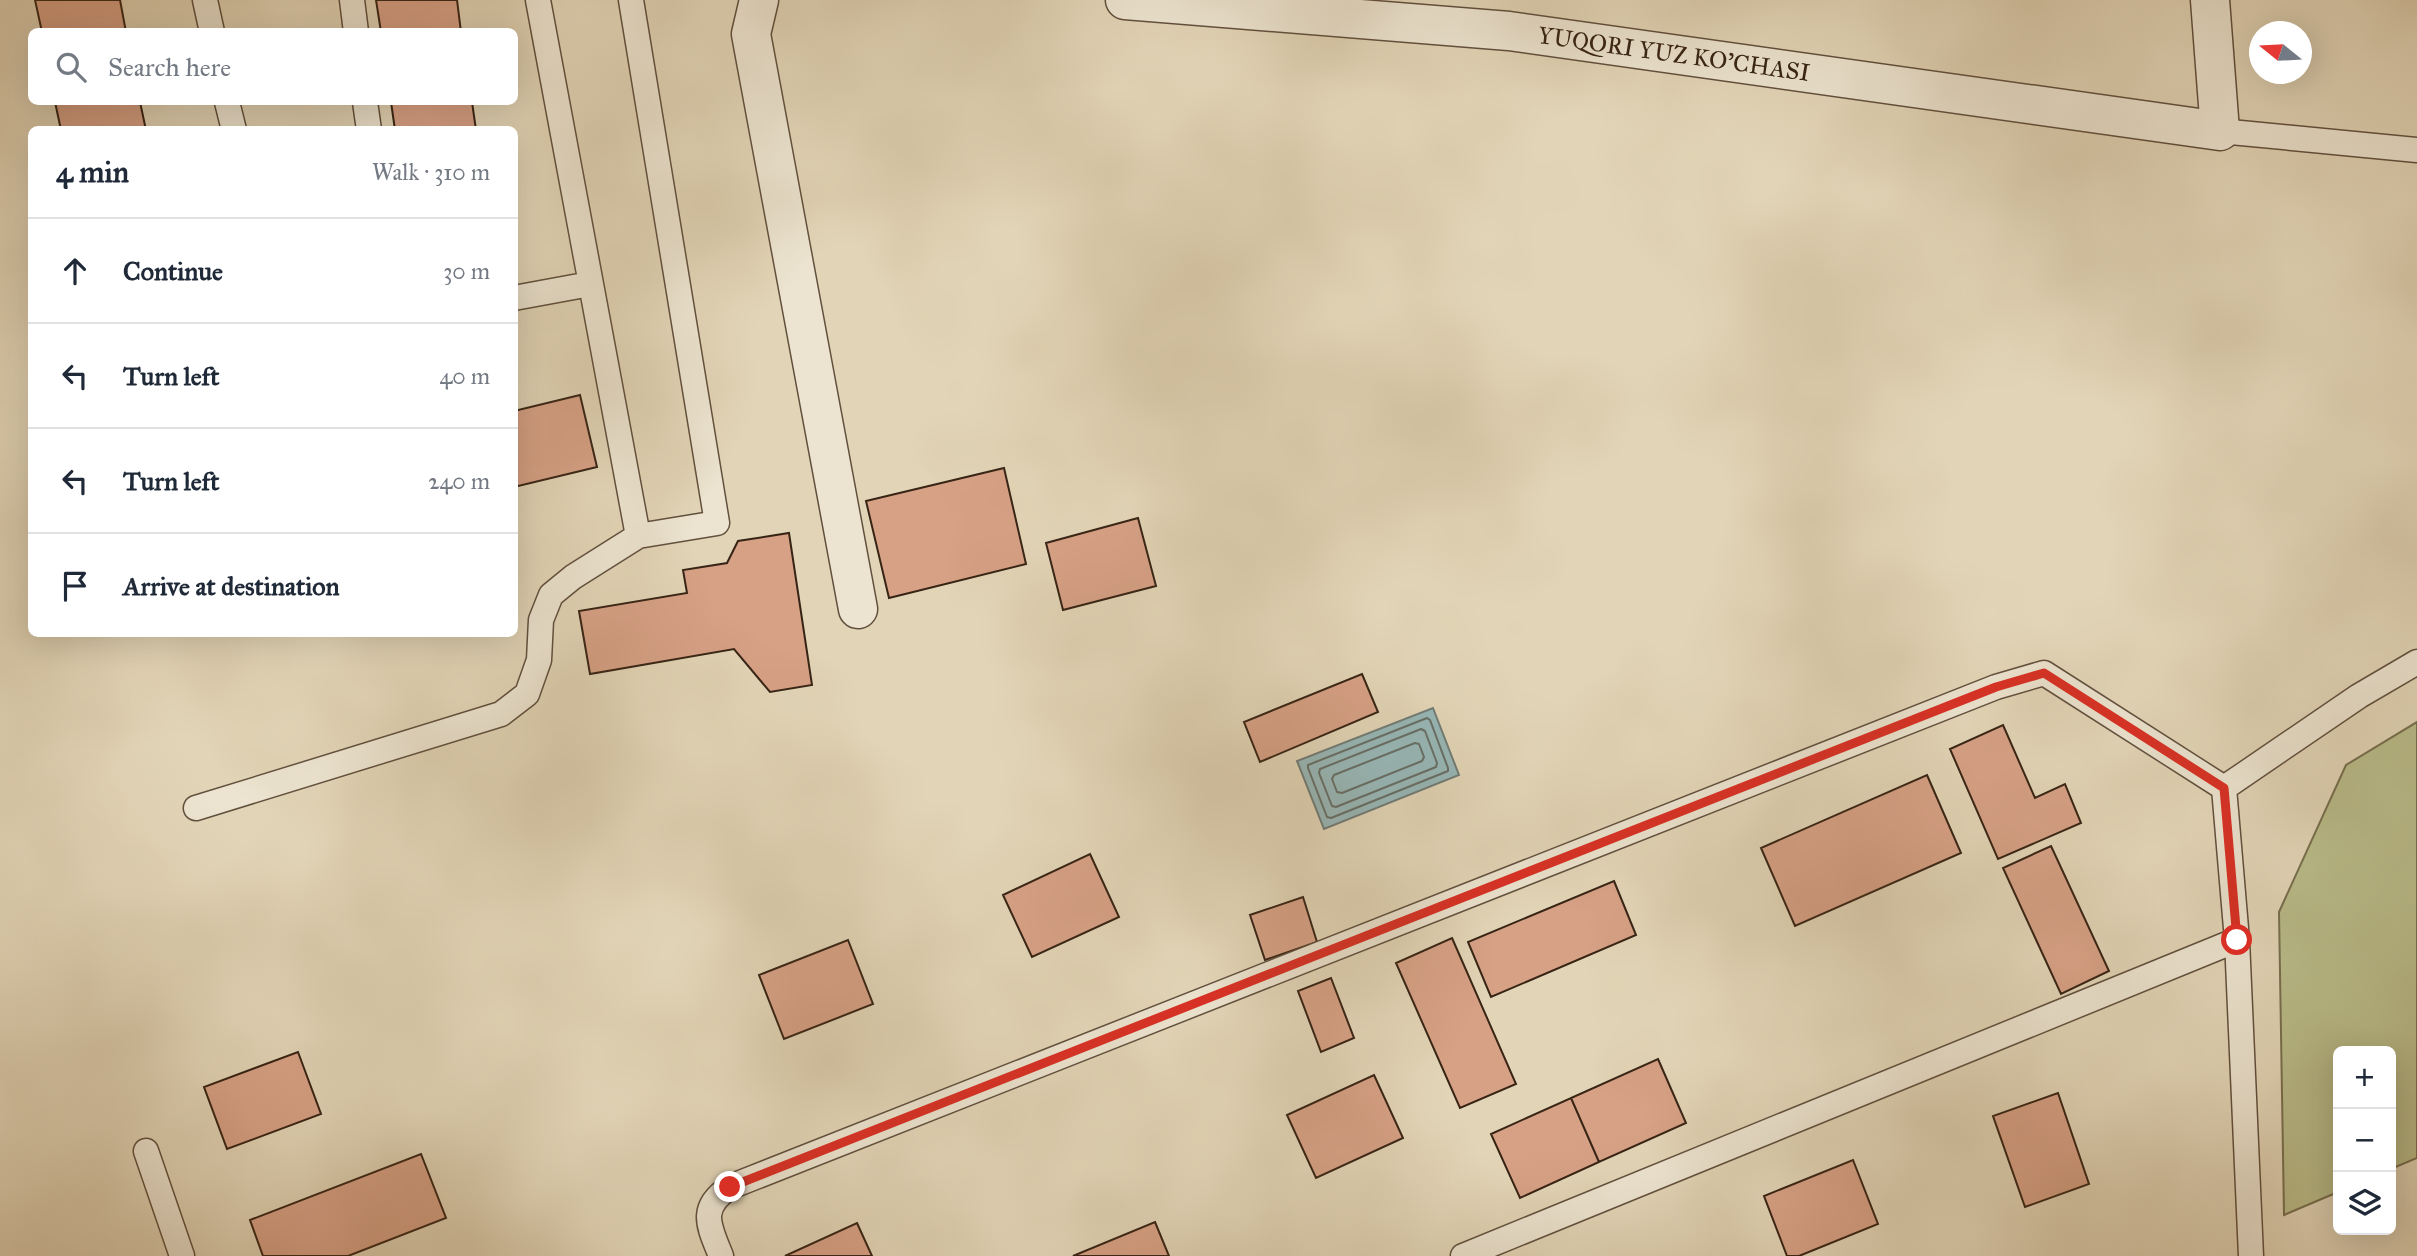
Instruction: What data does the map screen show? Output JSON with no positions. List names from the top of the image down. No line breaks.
{"streets":{"street":["YUQORI YUZ KO'CHASI"]},"north":"left","page":{"search":"Search here","heading":["4 min","Walk · 310 m"],"list":[["Continue","30 m"],["Turn left","40 m"],["Turn left","240 m"],"Arrive at destination"],"map_buttons":["+","−"]}}
